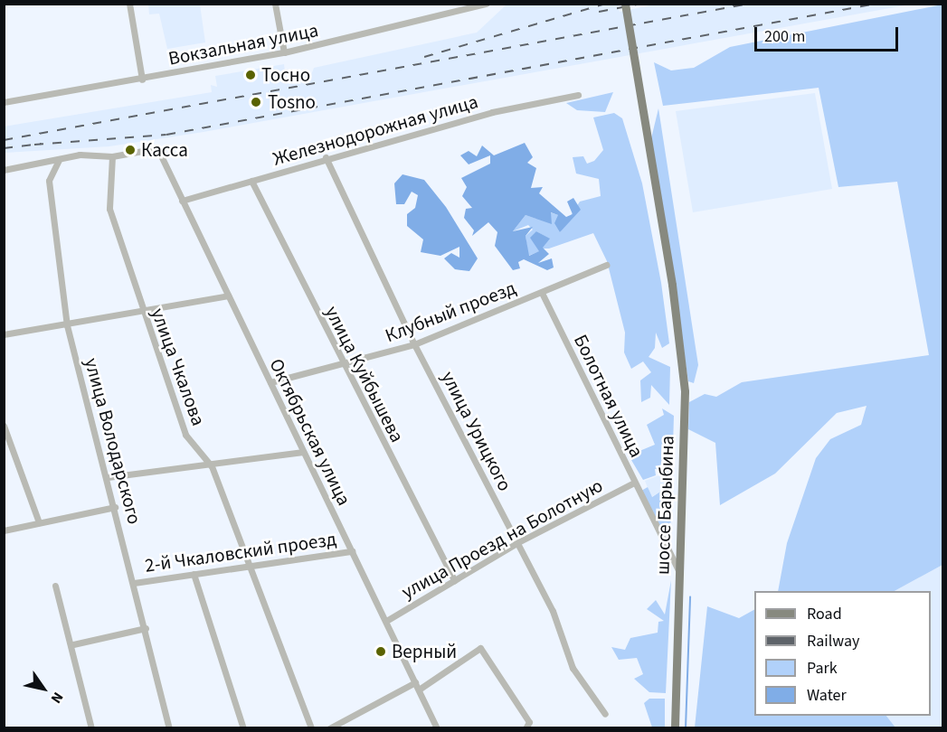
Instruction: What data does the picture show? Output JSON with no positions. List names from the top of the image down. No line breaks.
{"streets":{"main road":["шоссе Барыбина"],"street":["Вокзальная улица","Железнодорожная улица","Клубный проезд","улица Чкалова","улица Куйбышева","Болотная улица","улица Урицкого","Октябрьская улица","улица Володарского","улица Проезд на Болотную","2-й Чкаловский проезд"]},"crossings":[["Железнодорожная улица","улица Куйбышева"],["Железнодорожная улица","улица Урицкого"],["Железнодорожная улица","Октябрьская улица"],["Клубный проезд","улица Куйбышева"],["Клубный проезд","Болотная улица"],["Клубный проезд","улица Урицкого"],["Клубный проезд","Октябрьская улица"],["улица Чкалова","Октябрьская улица"],["улица Чкалова","2-й Чкаловский проезд"],["улица Куйбышева","улица Проезд на Болотную"],["Болотная улица","шоссе Барыбина"],["Болотная улица","улица Проезд на Болотную"],["улица Урицкого","улица Проезд на Болотную"],["Октябрьская улица","улица Проезд на Болотную"],["Октябрьская улица","2-й Чкаловский проезд"],["улица Володарского","2-й Чкаловский проезд"]],"places":["Тосно","Tosno","Касса","Верный"],"legend":["Road","Railway","Park","Water"],"scale_bar":"200 m","north":"bottom right"}
